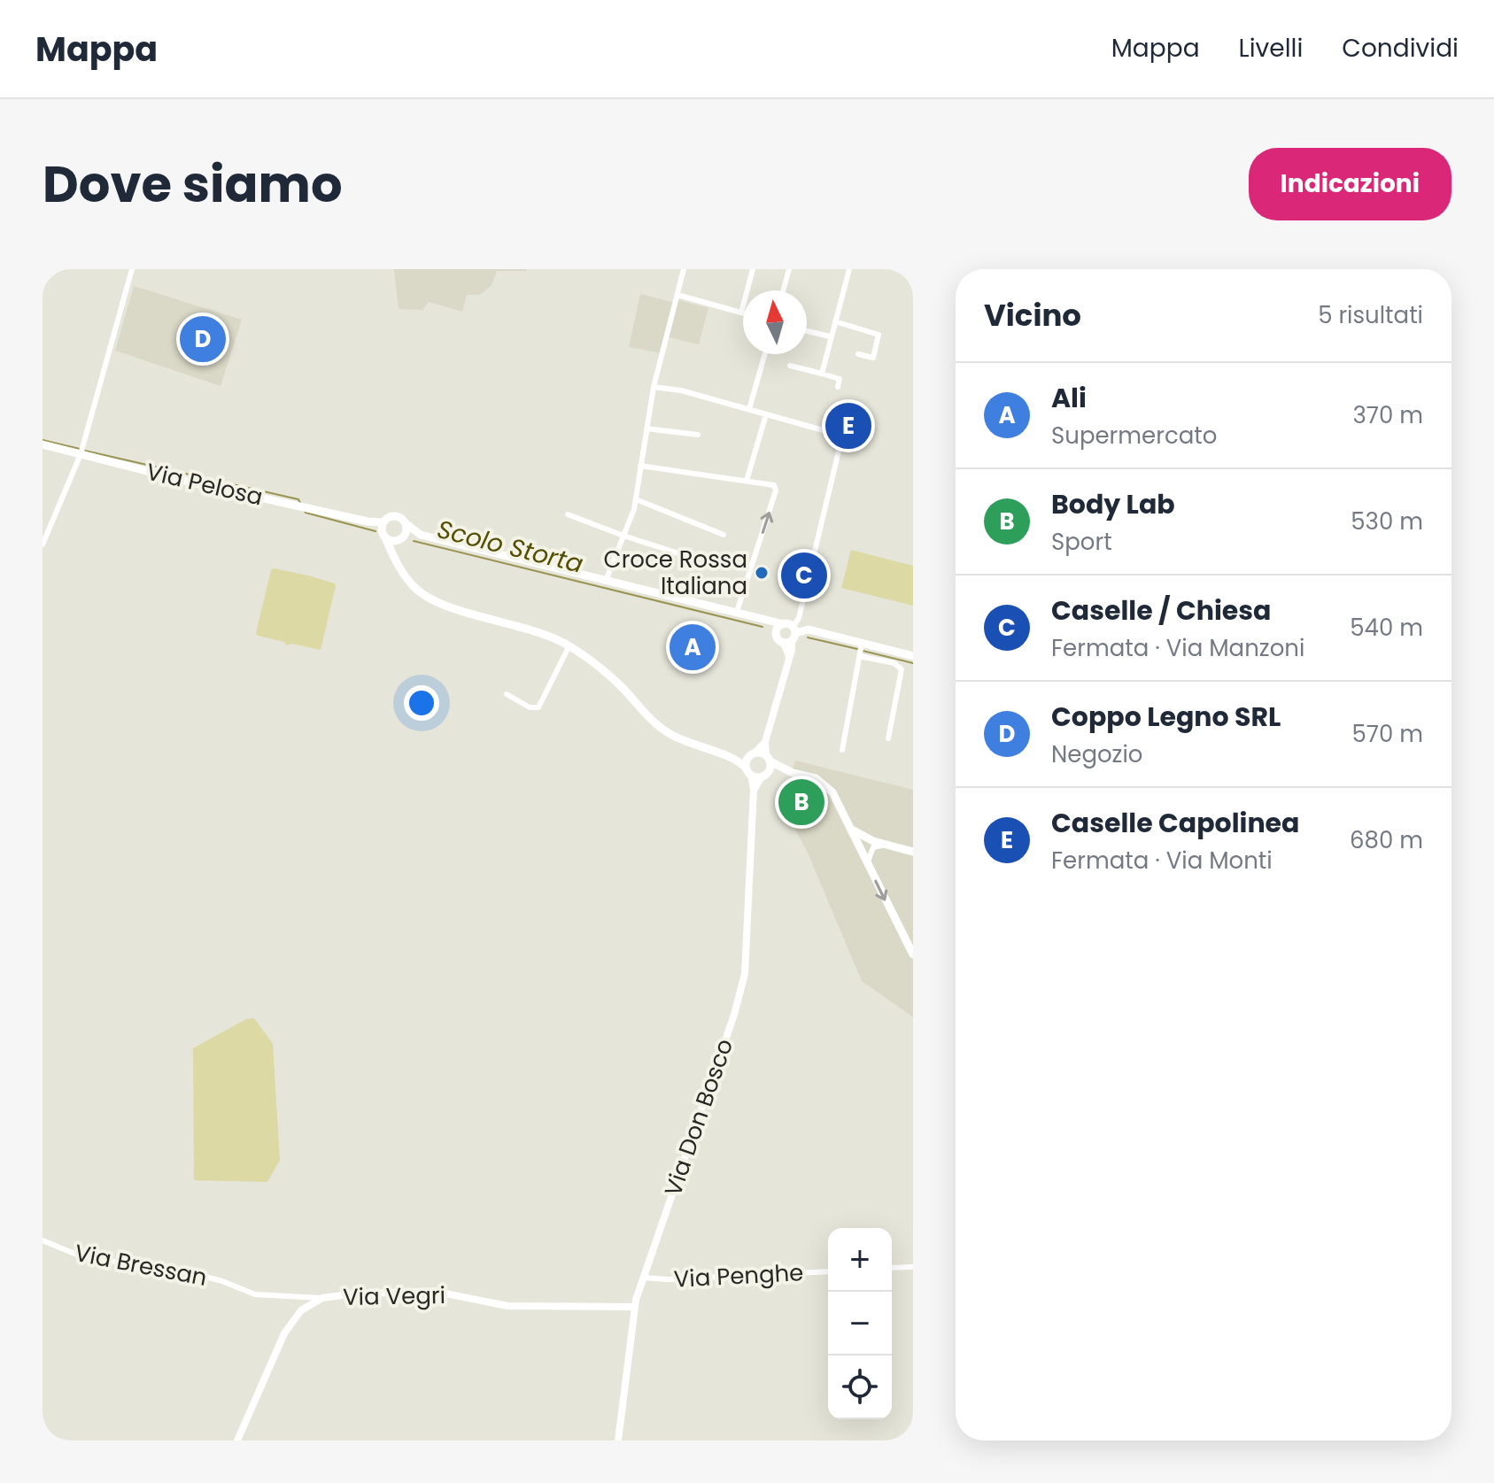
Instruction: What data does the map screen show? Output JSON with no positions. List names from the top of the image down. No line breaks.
{"streets":{"main road":["Via Pelosa","Via Don Bosco"],"street":["Via Bressan","Via Penghe","Via Vegri"]},"crossings":[["Via Pelosa","Via Don Bosco"],["Via Don Bosco","Via Penghe"],["Via Don Bosco","Via Vegri"],["Via Bressan","Via Vegri"]],"water":["Scolo Storta"],"places":["Croce Rossa Italiana"],"north":"top","page":{"header":"Mappa","nav":["Mappa","Livelli","Condividi"],"title":"Dove siamo","buttons":"Indicazioni","heading":["Vicino","5 risultati"],"pins":["D","E","C","A","B"],"list":[{"mark":"A","name":"Ali","note":"Supermercato","value":"370 m"},{"mark":"B","name":"Body Lab","note":"Sport","value":"530 m"},{"mark":"C","name":"Caselle / Chiesa","note":"Fermata · Via Manzoni","value":"540 m"},{"mark":"D","name":"Coppo Legno SRL","note":"Negozio","value":"570 m"},{"mark":"E","name":"Caselle Capolinea","note":"Fermata · Via Monti","value":"680 m"}],"map_buttons":["+","−"]}}
